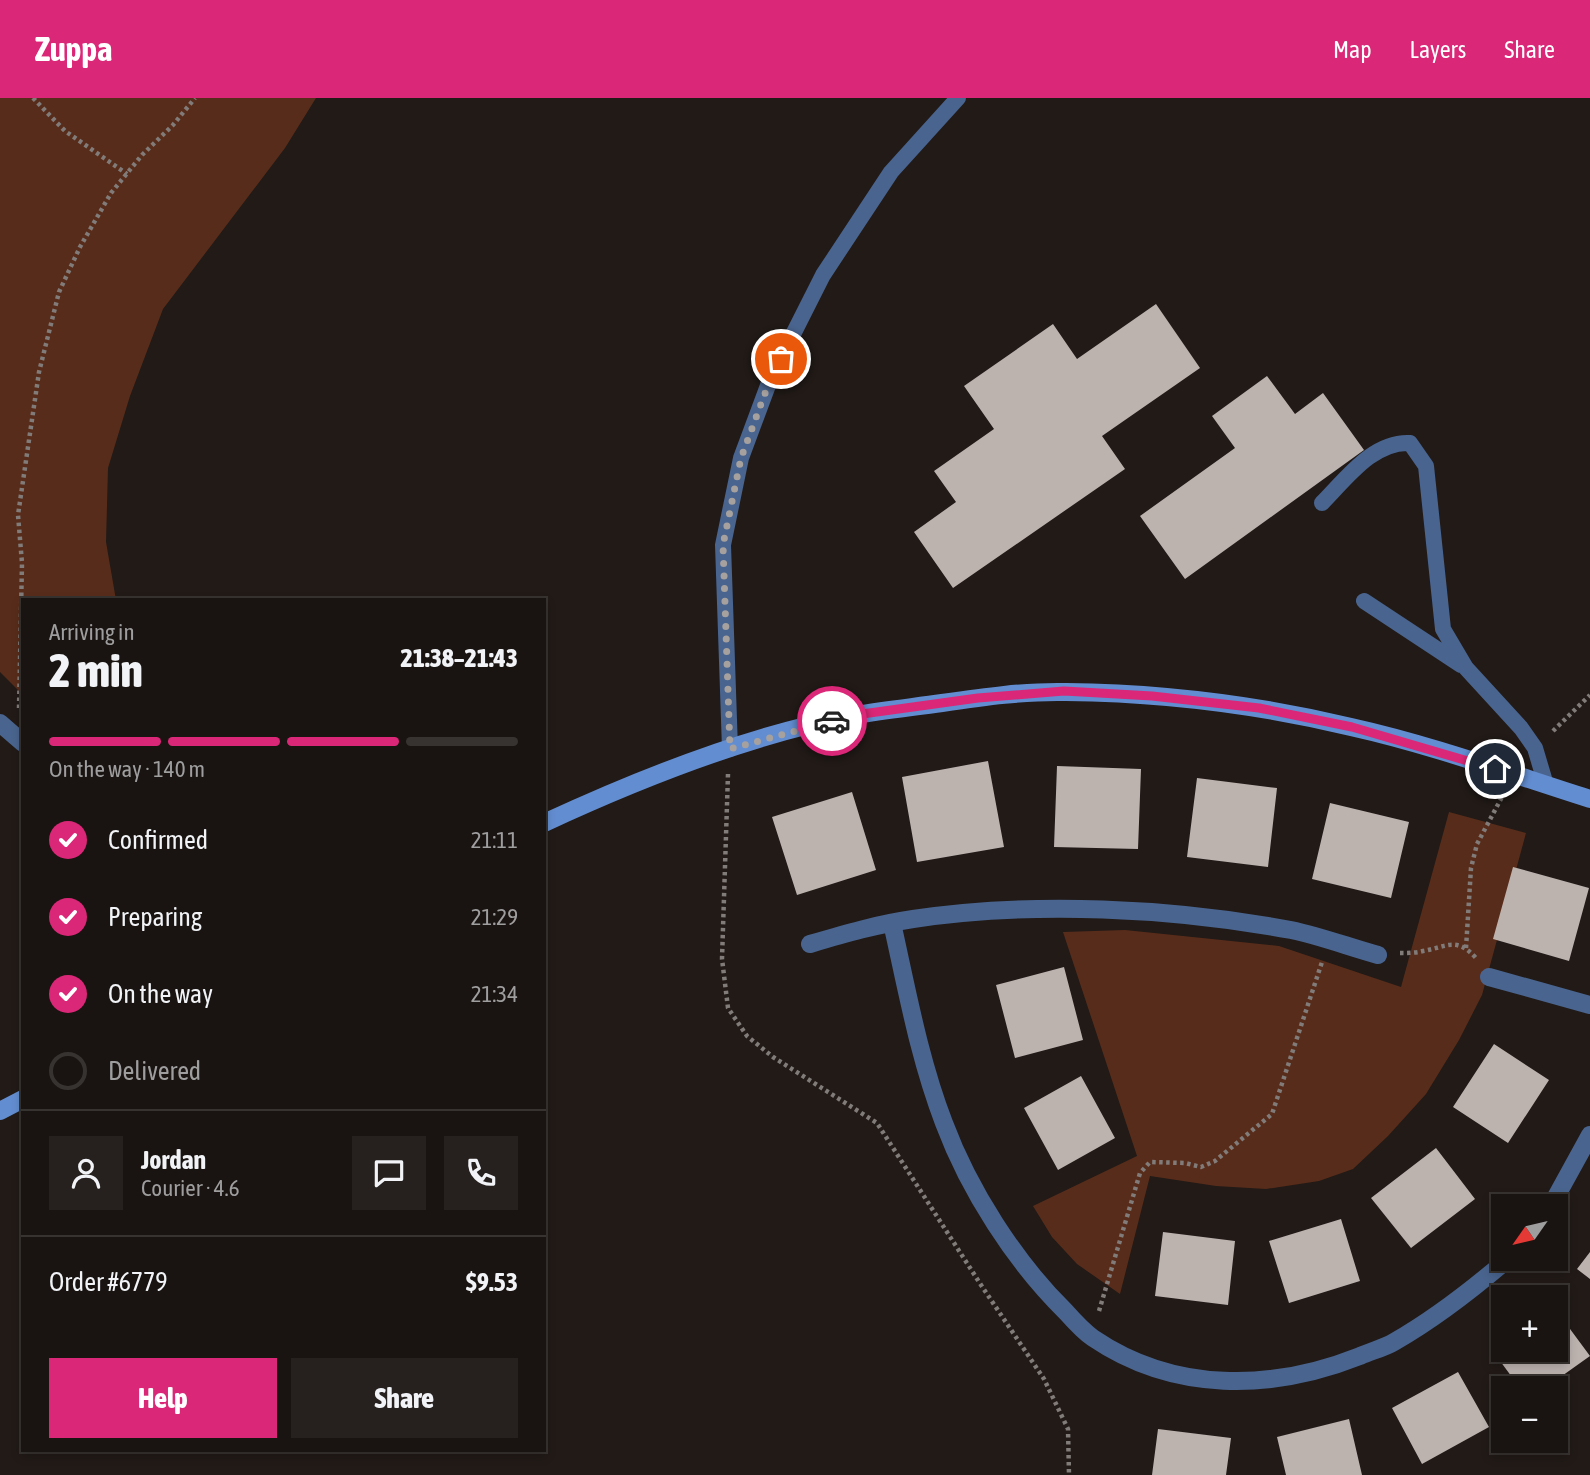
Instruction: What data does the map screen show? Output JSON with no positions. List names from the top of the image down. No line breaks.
{"north":"bottom left","page":{"header":"Zuppa","nav":["Map","Layers","Share"],"heading":["2 min","Arriving in","21:38–21:43"],"panel":["Jordan","Courier · 4.6","Order #6779","$9.53"],"bar":"On the way · 140 m","list":[["Confirmed","21:11"],["Preparing","21:29"],["On the way","21:34"],"Delivered"],"map_buttons":["+","−"],"buttons":["Help","Share"]}}
